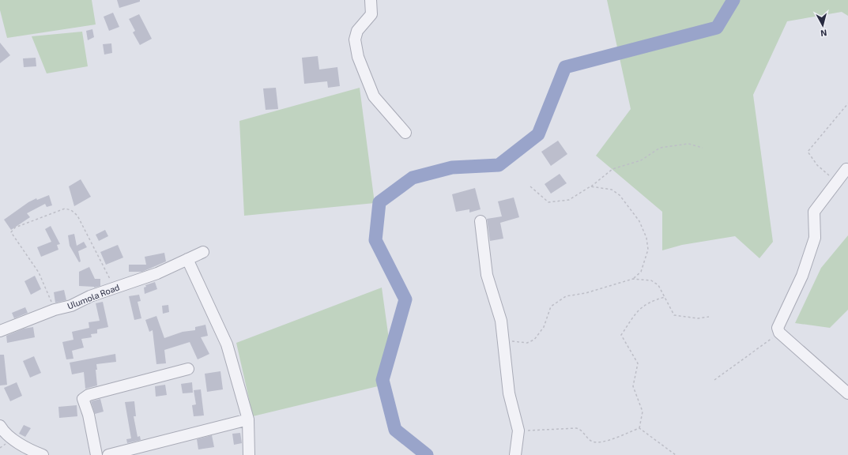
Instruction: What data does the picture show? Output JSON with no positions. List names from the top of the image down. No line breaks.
{"streets":{"street":["Ulumola Road"]},"north":"bottom"}
